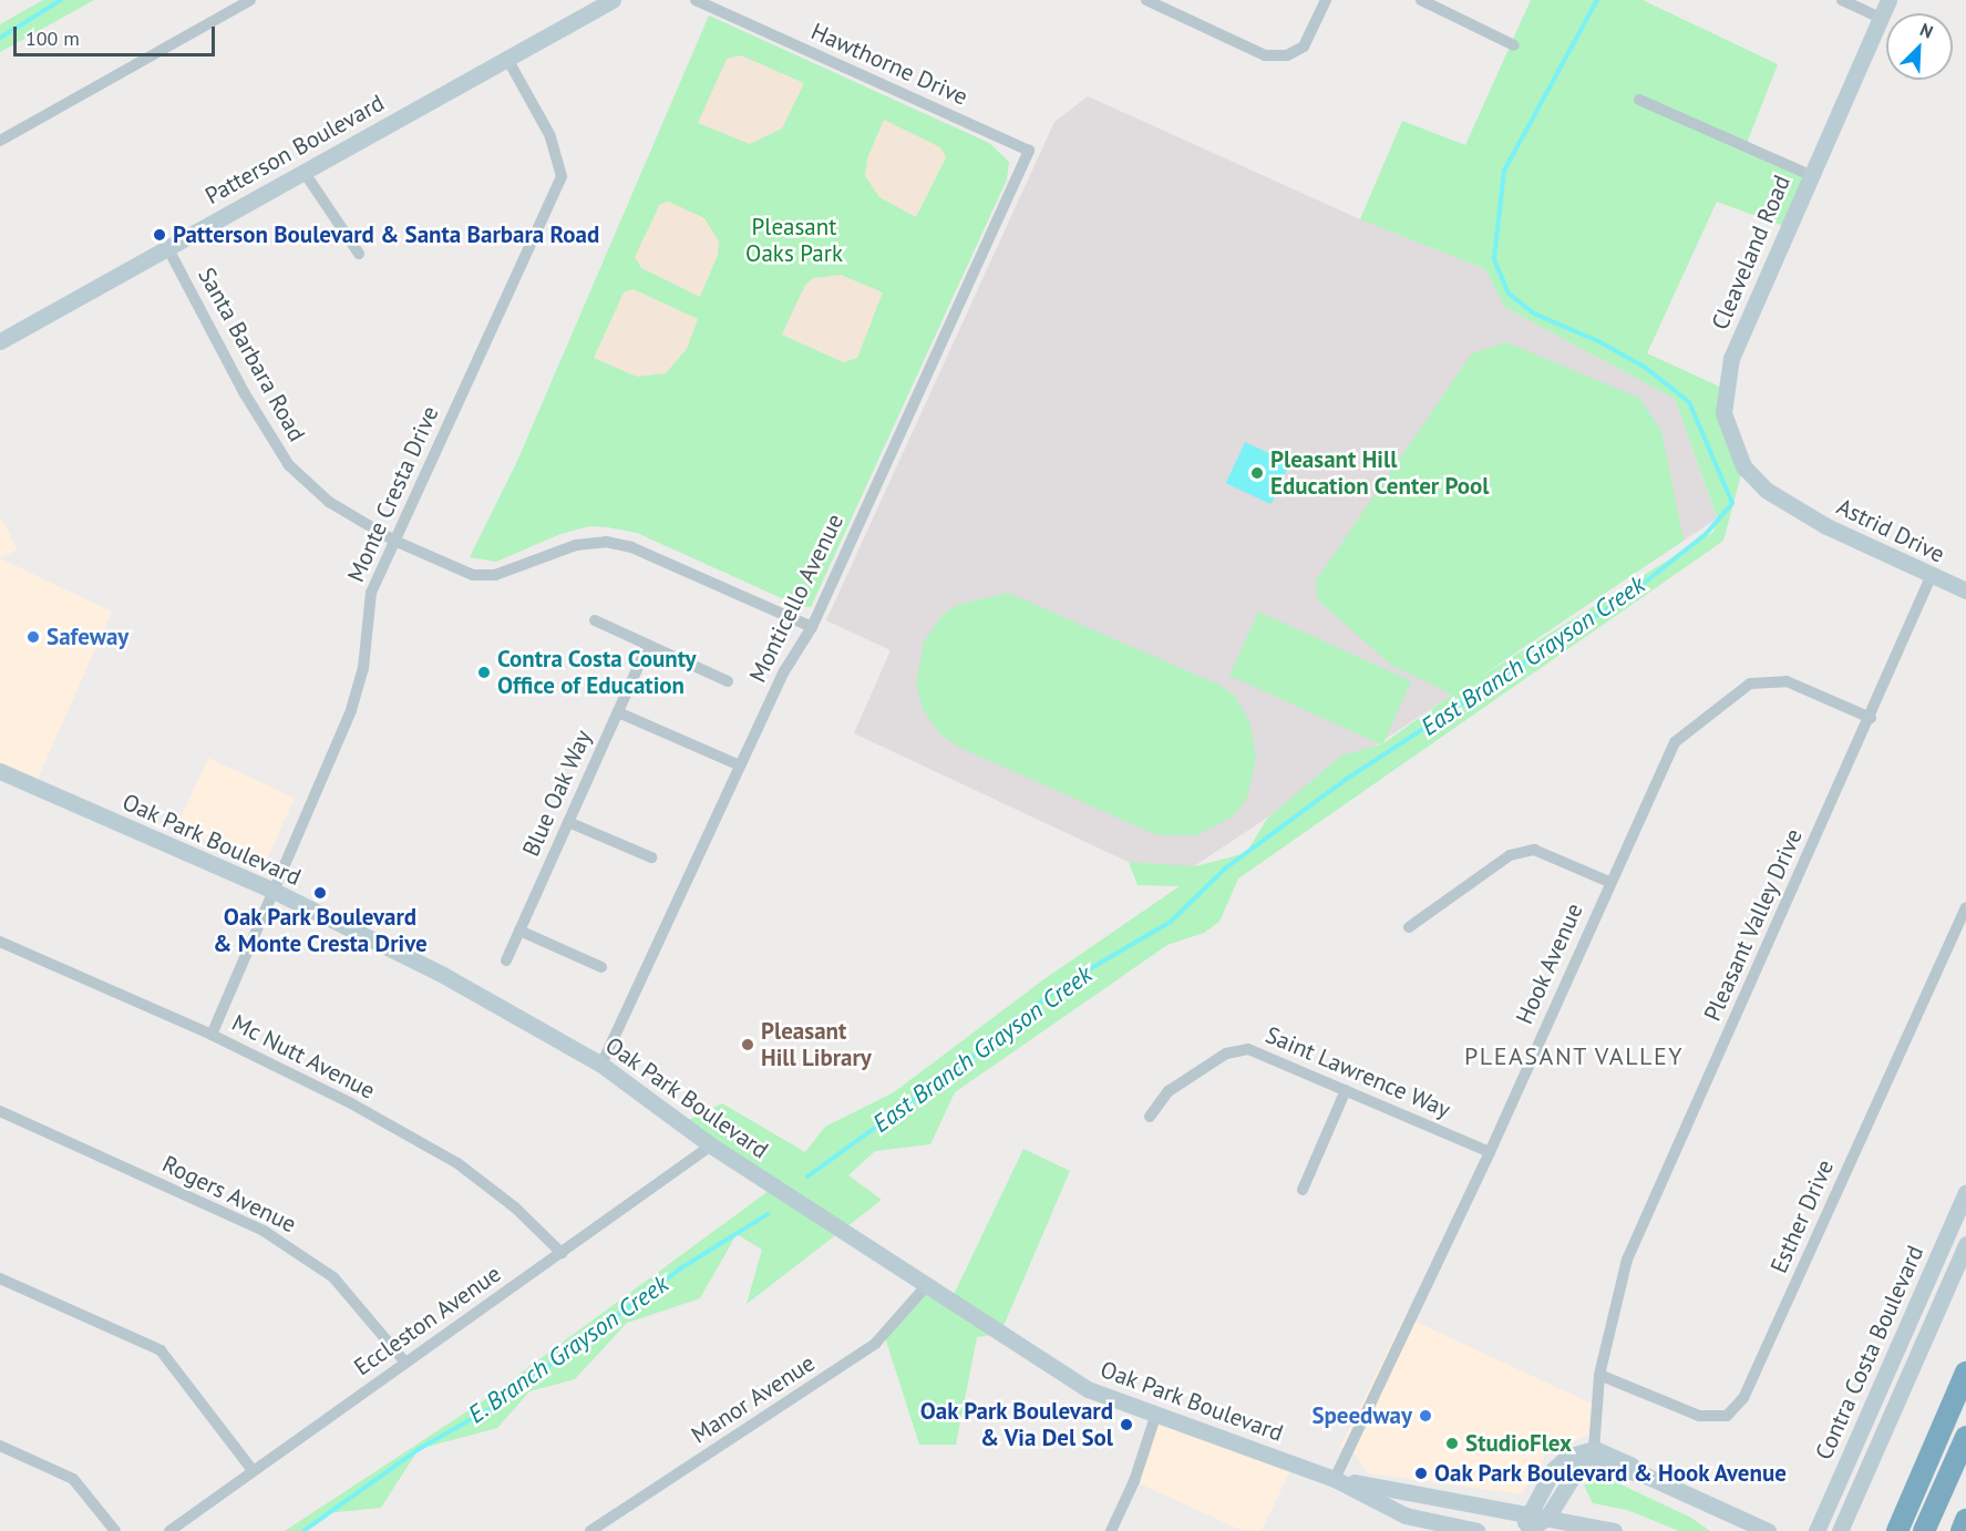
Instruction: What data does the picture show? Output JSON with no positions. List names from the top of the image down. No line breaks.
{"streets":{"street":["Hawthorne Drive","Patterson Boulevard","Cleaveland Road","Santa Barbara Road","Monte Cresta Drive","Astrid Drive","Monticello Avenue","Blue Oak Way","Oak Park Boulevard","Pleasant Valley Drive","Hook Avenue","Mc Nutt Avenue","Saint Lawrence Way","Rogers Avenue","Esther Drive","Eccleston Avenue","Contra Costa Boulevard","Manor Avenue"]},"crossings":[["Hawthorne Drive","Monticello Avenue"],["Patterson Boulevard","Santa Barbara Road"],["Patterson Boulevard","Monte Cresta Drive"],["Cleaveland Road","Astrid Drive"],["Santa Barbara Road","Monte Cresta Drive"],["Santa Barbara Road","Monticello Avenue"],["Monte Cresta Drive","Oak Park Boulevard"],["Monte Cresta Drive","Mc Nutt Avenue"],["Astrid Drive","Pleasant Valley Drive"],["Monticello Avenue","Oak Park Boulevard"],["Oak Park Boulevard","Hook Avenue"],["Oak Park Boulevard","Eccleston Avenue"],["Oak Park Boulevard","Manor Avenue"],["Pleasant Valley Drive","Hook Avenue"],["Pleasant Valley Drive","Esther Drive"],["Hook Avenue","Saint Lawrence Way"],["Mc Nutt Avenue","Eccleston Avenue"],["Rogers Avenue","Eccleston Avenue"]],"districts":["PLEASANT VALLEY"],"water":["East Branch Grayson Creek","E. Branch Grayson Creek"],"parks":["Pleasant Oaks Park"],"places":["Patterson Boulevard & Santa Barbara Road","Pleasant Hill Education Center Pool","Safeway","Contra Costa County Office of Education","Oak Park Boulevard & Monte Cresta Drive","Pleasant Hill Library","Speedway","Oak Park Boulevard & Via Del Sol","StudioFlex","Oak Park Boulevard & Hook Avenue"],"scale_bar":"100 m","north":"top right"}
